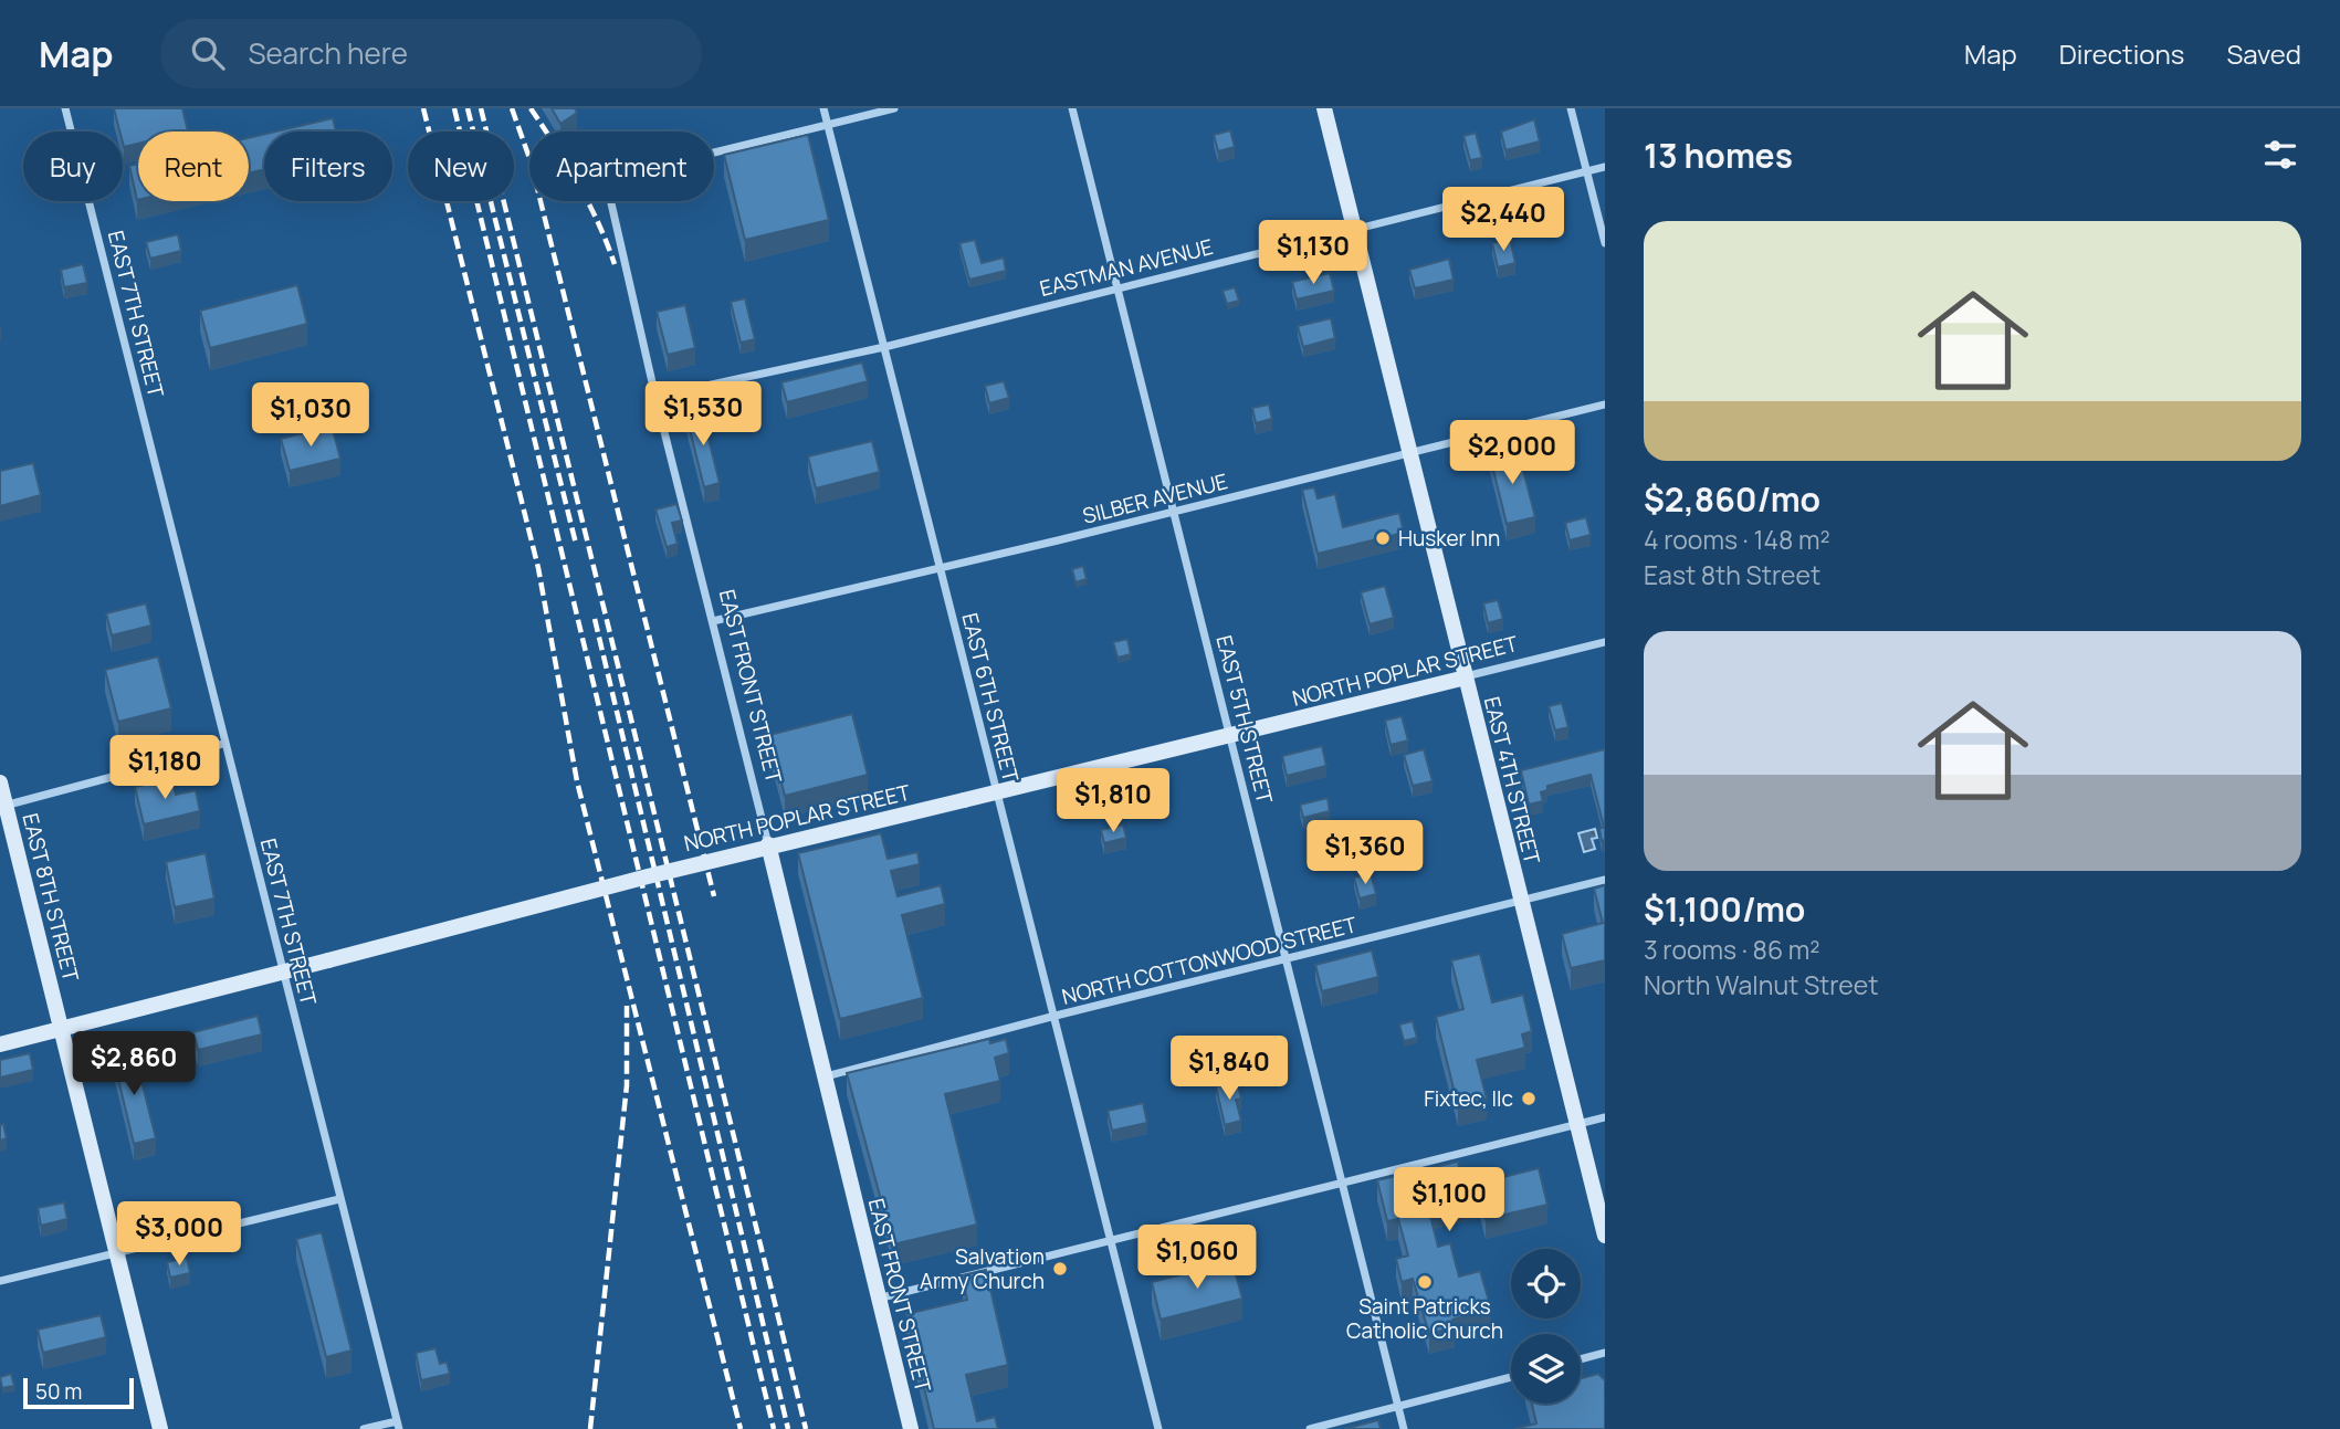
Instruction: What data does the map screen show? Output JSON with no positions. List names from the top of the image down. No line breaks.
{"streets":{"main road":["NORTH POPLAR STREET","EAST FRONT STREET","EAST 4TH STREET","EAST 8TH STREET"],"street":["EASTMAN AVENUE","EAST 7TH STREET","SILBER AVENUE","EAST 6TH STREET","EAST 5TH STREET","NORTH COTTONWOOD STREET"]},"crossings":[["EASTMAN AVENUE","EAST FRONT STREET"],["EASTMAN AVENUE","EAST 6TH STREET"],["EASTMAN AVENUE","EAST 5TH STREET"],["EASTMAN AVENUE","EAST 4TH STREET"],["EAST 7TH STREET","NORTH POPLAR STREET"],["SILBER AVENUE","EAST FRONT STREET"],["SILBER AVENUE","EAST 6TH STREET"],["SILBER AVENUE","EAST 5TH STREET"],["SILBER AVENUE","EAST 4TH STREET"],["NORTH POPLAR STREET","EAST 6TH STREET"],["NORTH POPLAR STREET","EAST 5TH STREET"],["NORTH POPLAR STREET","EAST 4TH STREET"],["NORTH POPLAR STREET","EAST 8TH STREET"],["EAST FRONT STREET","EAST 6TH STREET"],["EAST FRONT STREET","NORTH COTTONWOOD STREET"],["EAST 6TH STREET","NORTH COTTONWOOD STREET"],["EAST 5TH STREET","NORTH COTTONWOOD STREET"],["EAST 4TH STREET","NORTH COTTONWOOD STREET"]],"places":["Husker Inn","Fixtec, llc","Salvation Army Church","Saint Patricks Catholic Church"],"scale_bar":"50 m","page":{"header":"Map","search":"Search here","nav":["Map","Directions","Saved"],"heading":"13 homes","chip":["Buy","Rent","Filters","New","Apartment"],"price":["$2,440","$1,130","$1,530","$1,030","$2,000","$1,180","$1,810","$1,360","$2,860","$1,840","$1,100","$3,000","$1,060"],"list":[{"name":"$2,860/mo","note":"4 rooms · 148 m² · East 8th Street"},{"name":"$1,100/mo","note":"3 rooms · 86 m² · North Walnut Street"}],"scale":"50 m"}}
